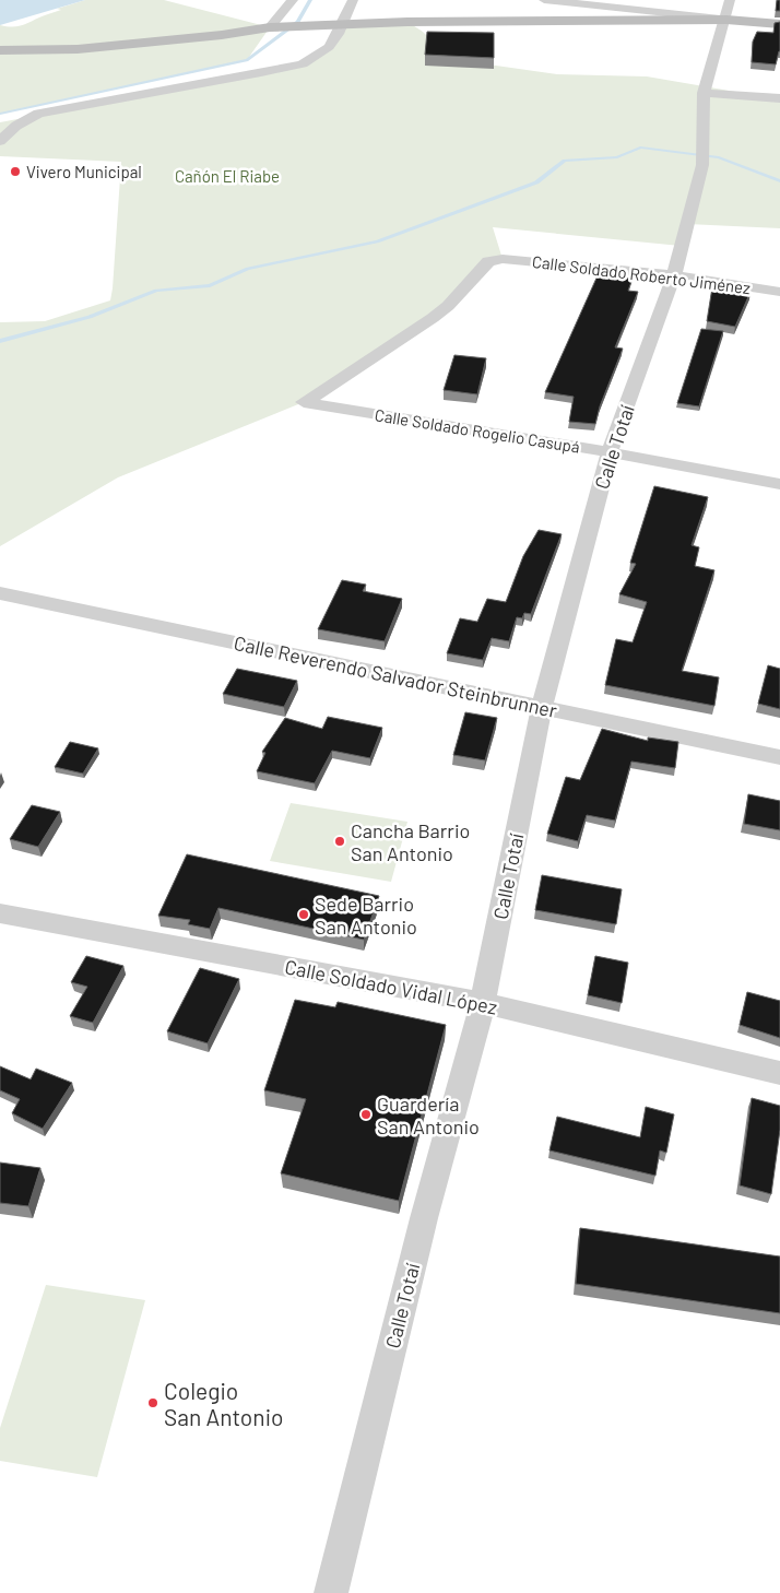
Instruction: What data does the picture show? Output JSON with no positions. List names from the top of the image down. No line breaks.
{"streets":{"street":["Calle Soldado Roberto Jiménez","Calle Soldado Rogelio Casupá","Calle Totaí","Calle Reverendo Salvador Steinbrunner","Calle Soldado Vidal López"]},"crossings":[["Calle Soldado Roberto Jiménez","Calle Soldado Rogelio Casupá"],["Calle Soldado Roberto Jiménez","Calle Totaí"],["Calle Soldado Rogelio Casupá","Calle Totaí"],["Calle Totaí","Calle Reverendo Salvador Steinbrunner"],["Calle Totaí","Calle Soldado Vidal López"]],"parks":["Cañón El Riabe"],"places":["Vivero Municipal","Cancha Barrio San Antonio","Sede Barrio San Antonio","Guardería San Antonio","Colegio San Antonio"]}
